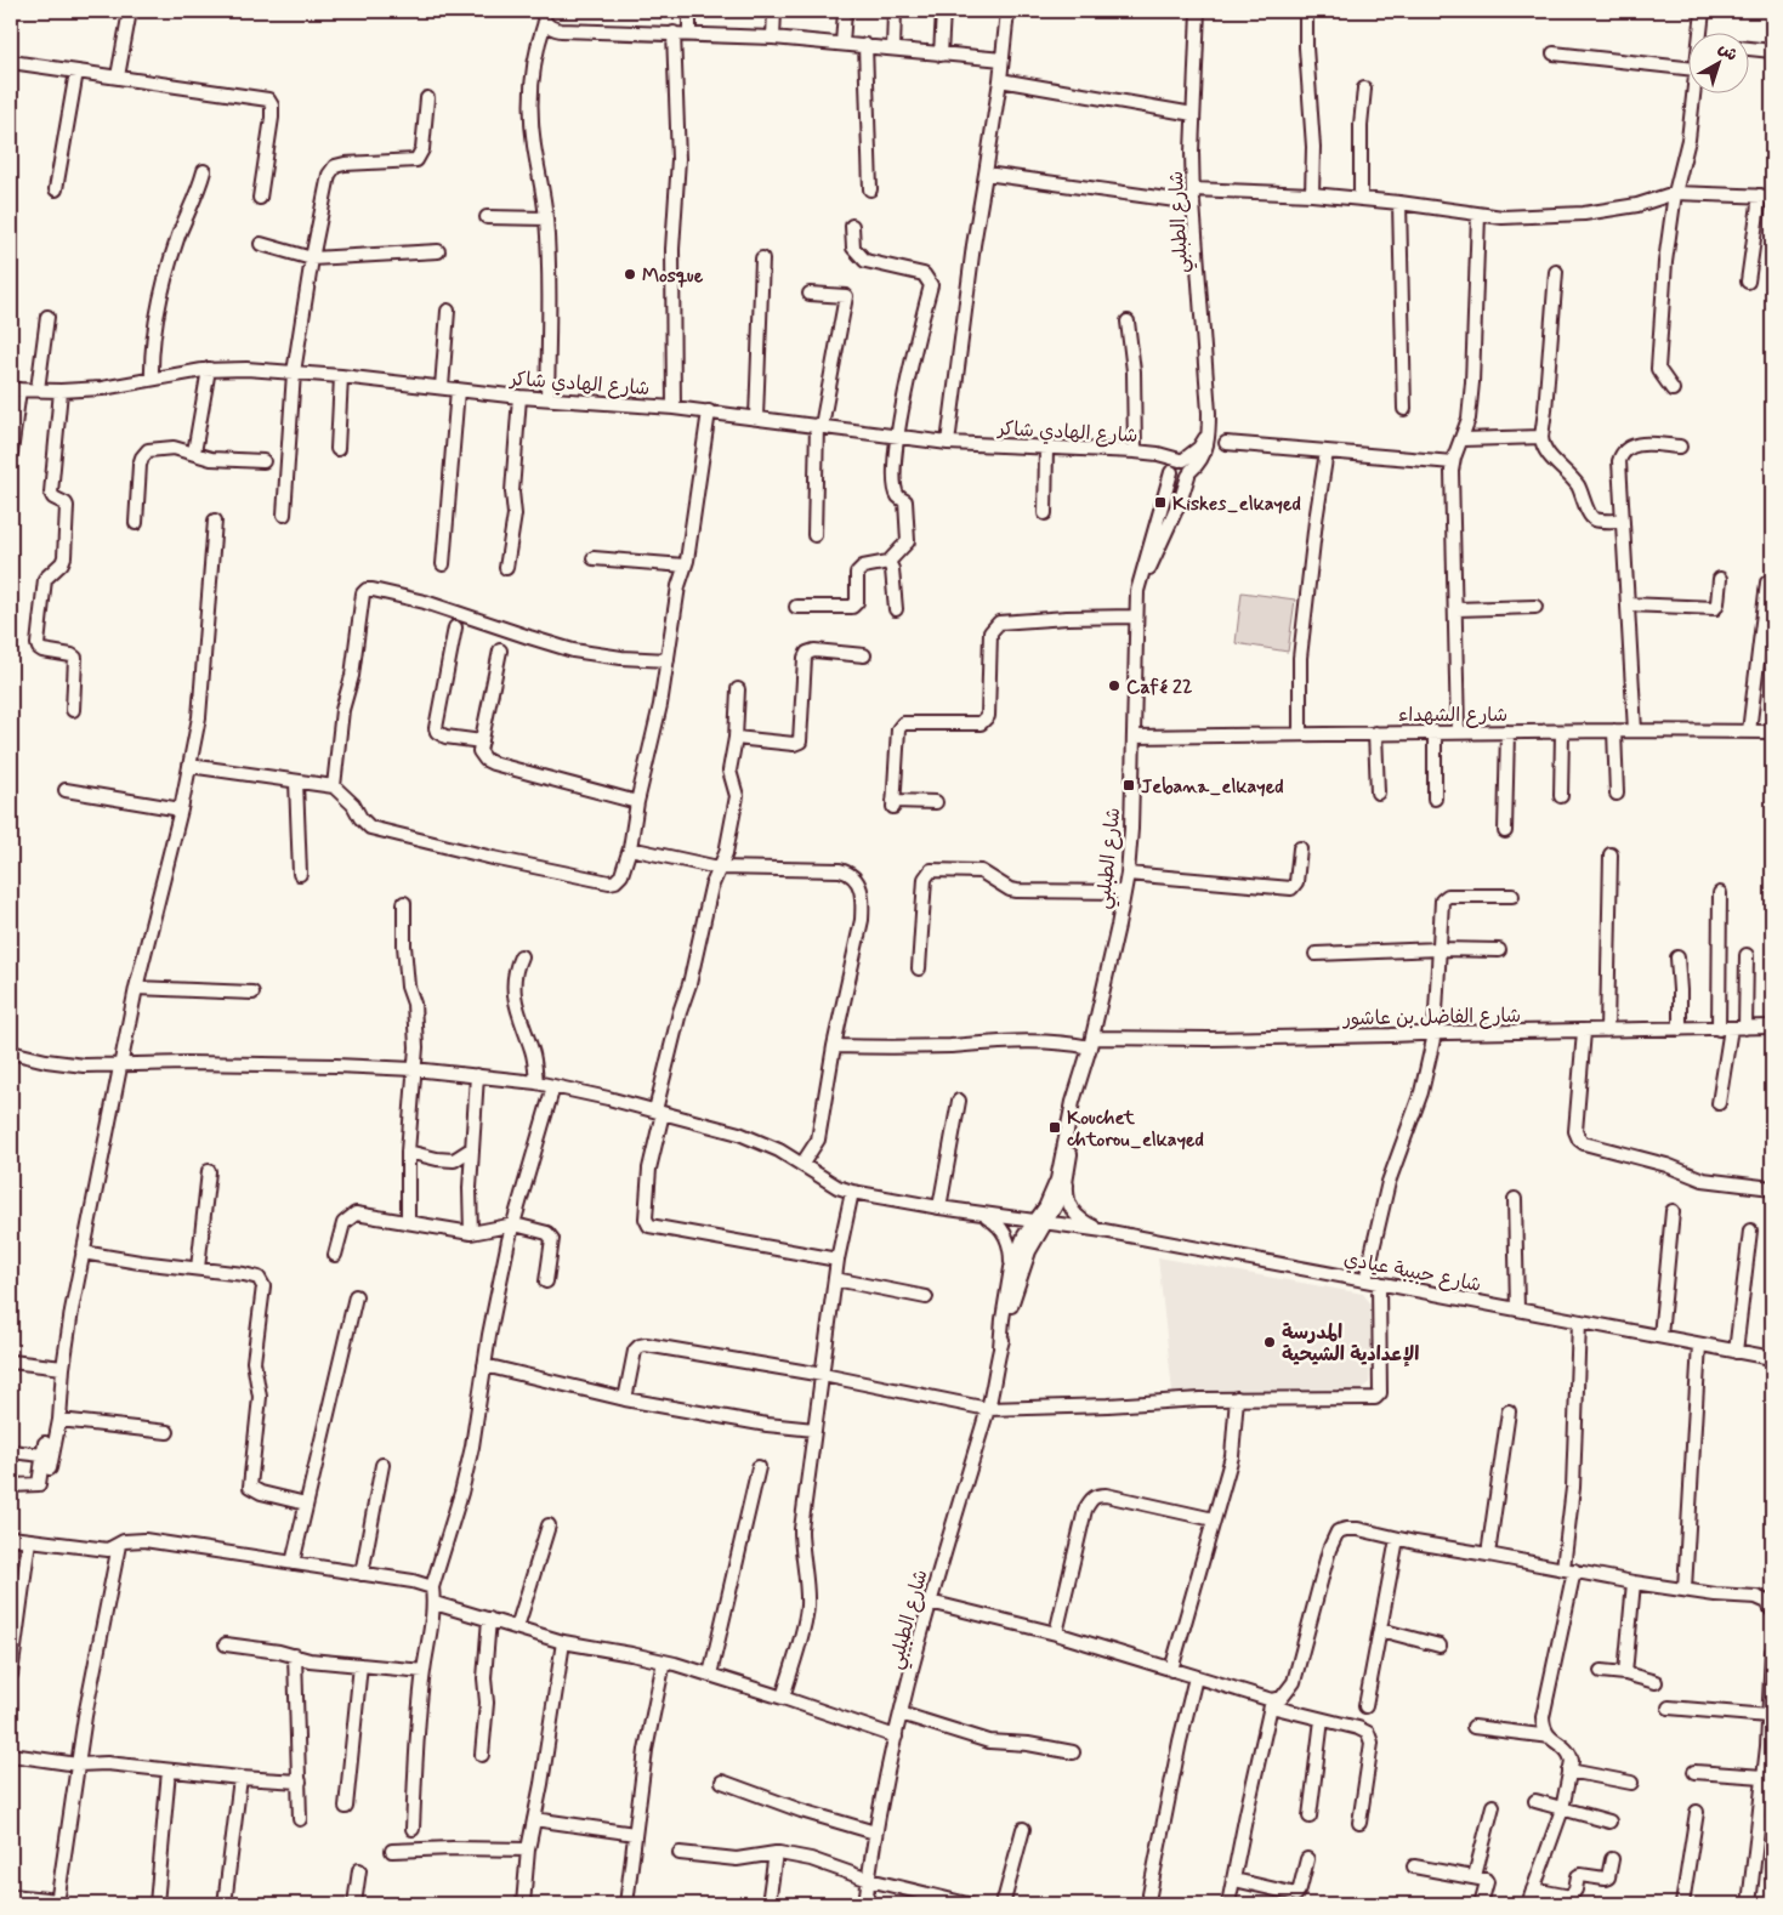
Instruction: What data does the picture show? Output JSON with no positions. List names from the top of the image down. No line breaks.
{"streets":{"street":["شارع الطبلبي","شارع الهادي شاكر","شارع الشهداء","شارع الفاضل بن عاشور","شارع حبيبة عيادي"]},"crossings":[["شارع الطبلبي","شارع الهادي شاكر"],["شارع الطبلبي","شارع الشهداء"],["شارع الطبلبي","شارع الفاضل بن عاشور"],["شارع الطبلبي","شارع حبيبة عيادي"]],"places":{"other":["Mosque","Café 22","المدرسة الإعدادية الشيحية"],"transit":["Kiskes_elkayed","Jebana_elkayed","Kouchet chtorou_elkayed"]},"north":"top right"}
